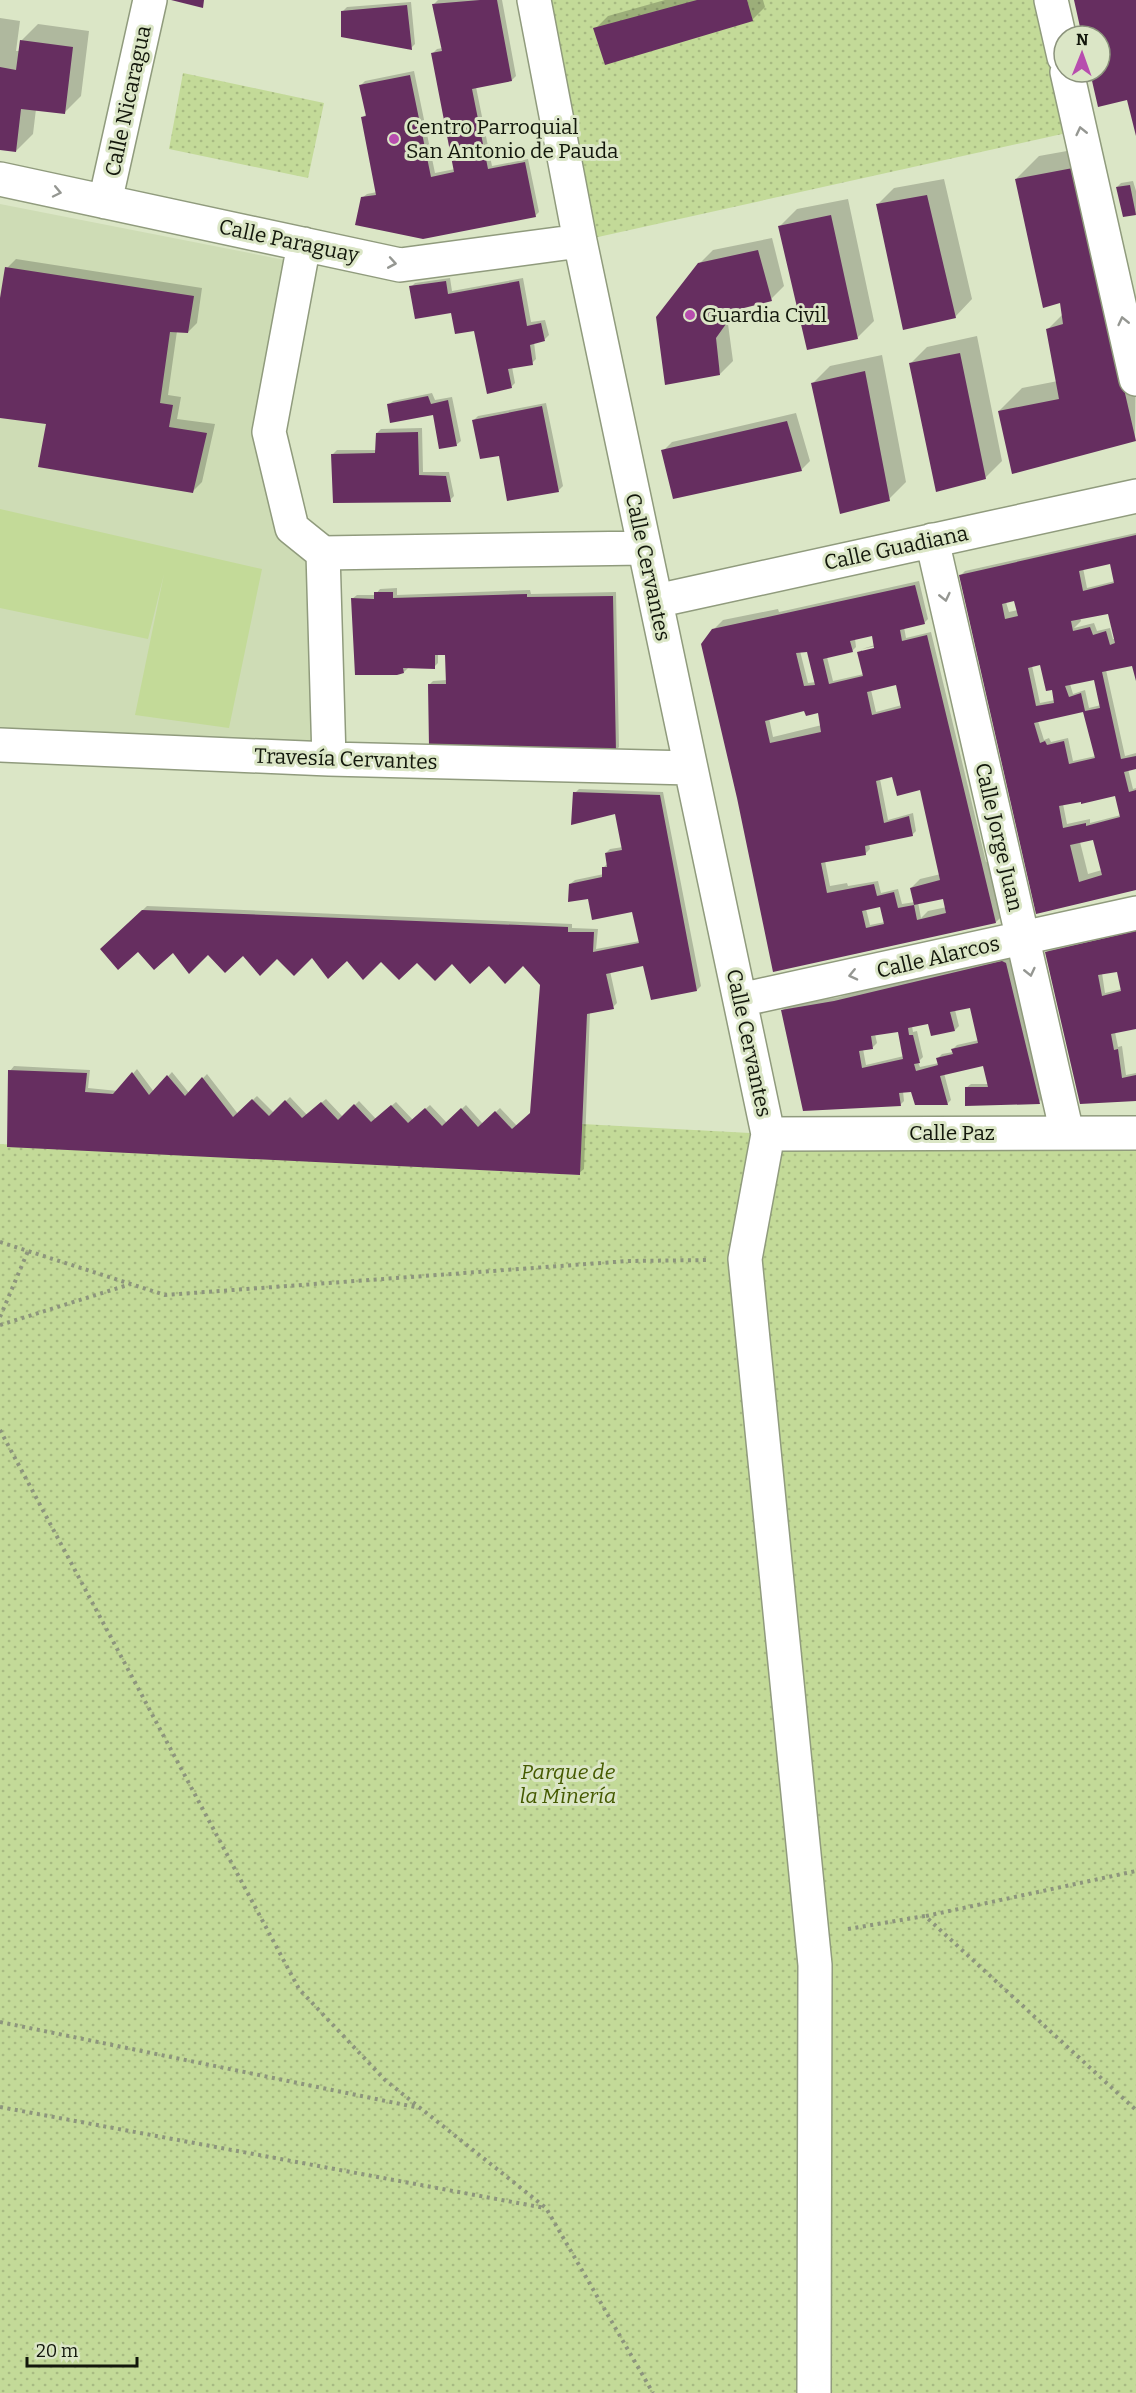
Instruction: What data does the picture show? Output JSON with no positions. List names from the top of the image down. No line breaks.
{"streets":{"street":["Calle Nicaragua","Calle Paraguay","Calle Guadiana","Calle Cervantes","Travesía Cervantes","Calle Jorge Juan","Calle Alarcos","Calle Paz"]},"crossings":[["Calle Nicaragua","Calle Paraguay"],["Calle Paraguay","Calle Cervantes"],["Calle Guadiana","Calle Cervantes"],["Calle Guadiana","Calle Jorge Juan"],["Calle Cervantes","Travesía Cervantes"],["Calle Cervantes","Calle Alarcos"],["Calle Cervantes","Calle Paz"],["Calle Jorge Juan","Calle Alarcos"],["Calle Jorge Juan","Calle Paz"]],"one_way":["Calle Jorge Juan","Calle Alarcos"],"parks":["Parque de la Minería"],"places":["Centro Parroquial San Antonio de Pauda","Guardia Civil"],"scale_bar":"20 m","north":"top"}
